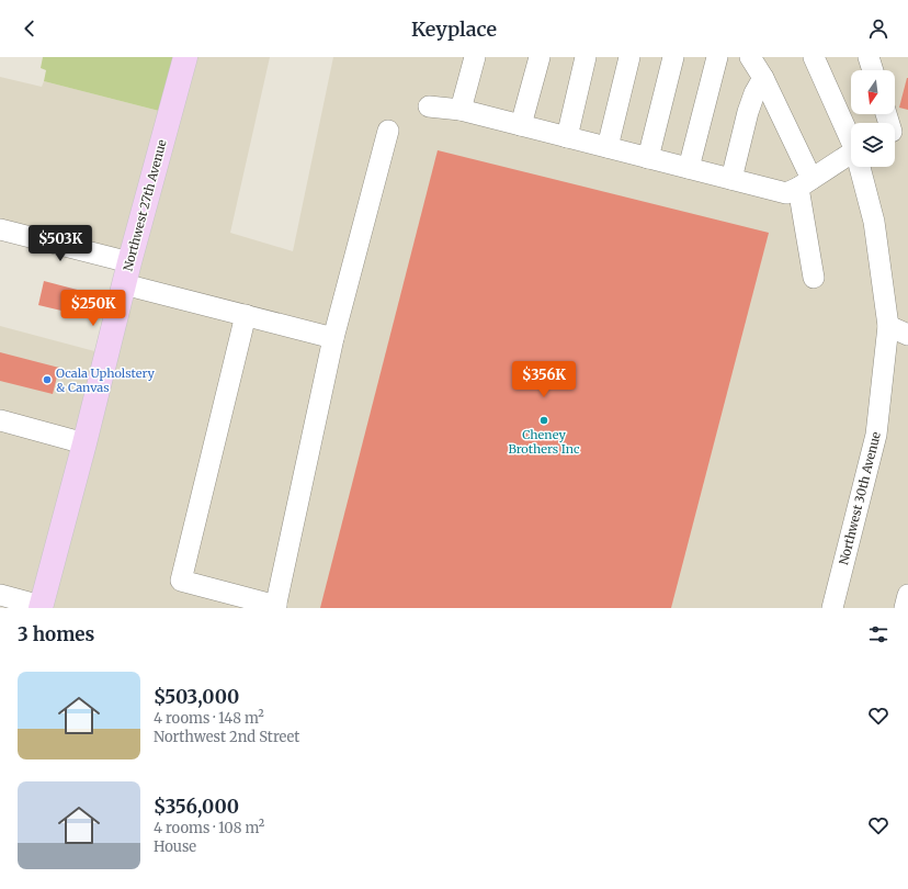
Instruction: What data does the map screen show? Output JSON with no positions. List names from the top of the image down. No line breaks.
{"streets":{"main road":["Northwest 27th Avenue"],"street":["Northwest 30th Avenue"]},"places":["Ocala Upholstery & Canvas","Cheney Brothers Inc"],"north":"bottom","page":{"header":"Keyplace","price":["$503K","$250K","$356K"],"heading":"3 homes","list":[{"name":"$503,000","note":"4 rooms · 148 m² · Northwest 2nd Street"},{"name":"$356,000","note":"4 rooms · 108 m² · House"}]}}
